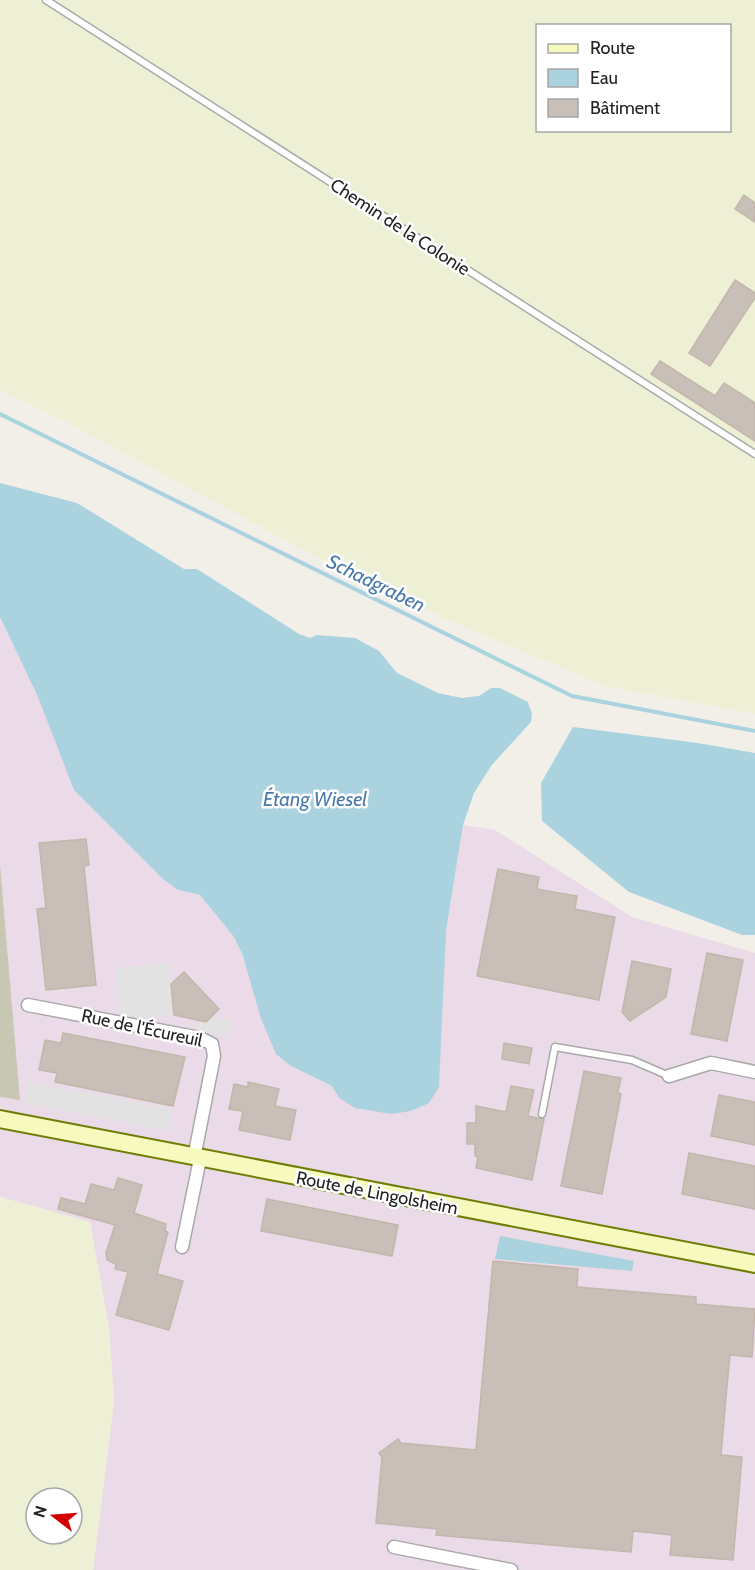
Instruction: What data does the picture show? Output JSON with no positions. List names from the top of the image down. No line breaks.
{"streets":{"main road":["Route de Lingolsheim"],"street":["Rue de l'Écureuil"],"lane":["Chemin de la Colonie"]},"crossings":[["Rue de l'Écureuil","Route de Lingolsheim"]],"water":["Schadgraben","Étang Wiesel"],"legend":["Route","Eau","Bâtiment"],"north":"left"}
